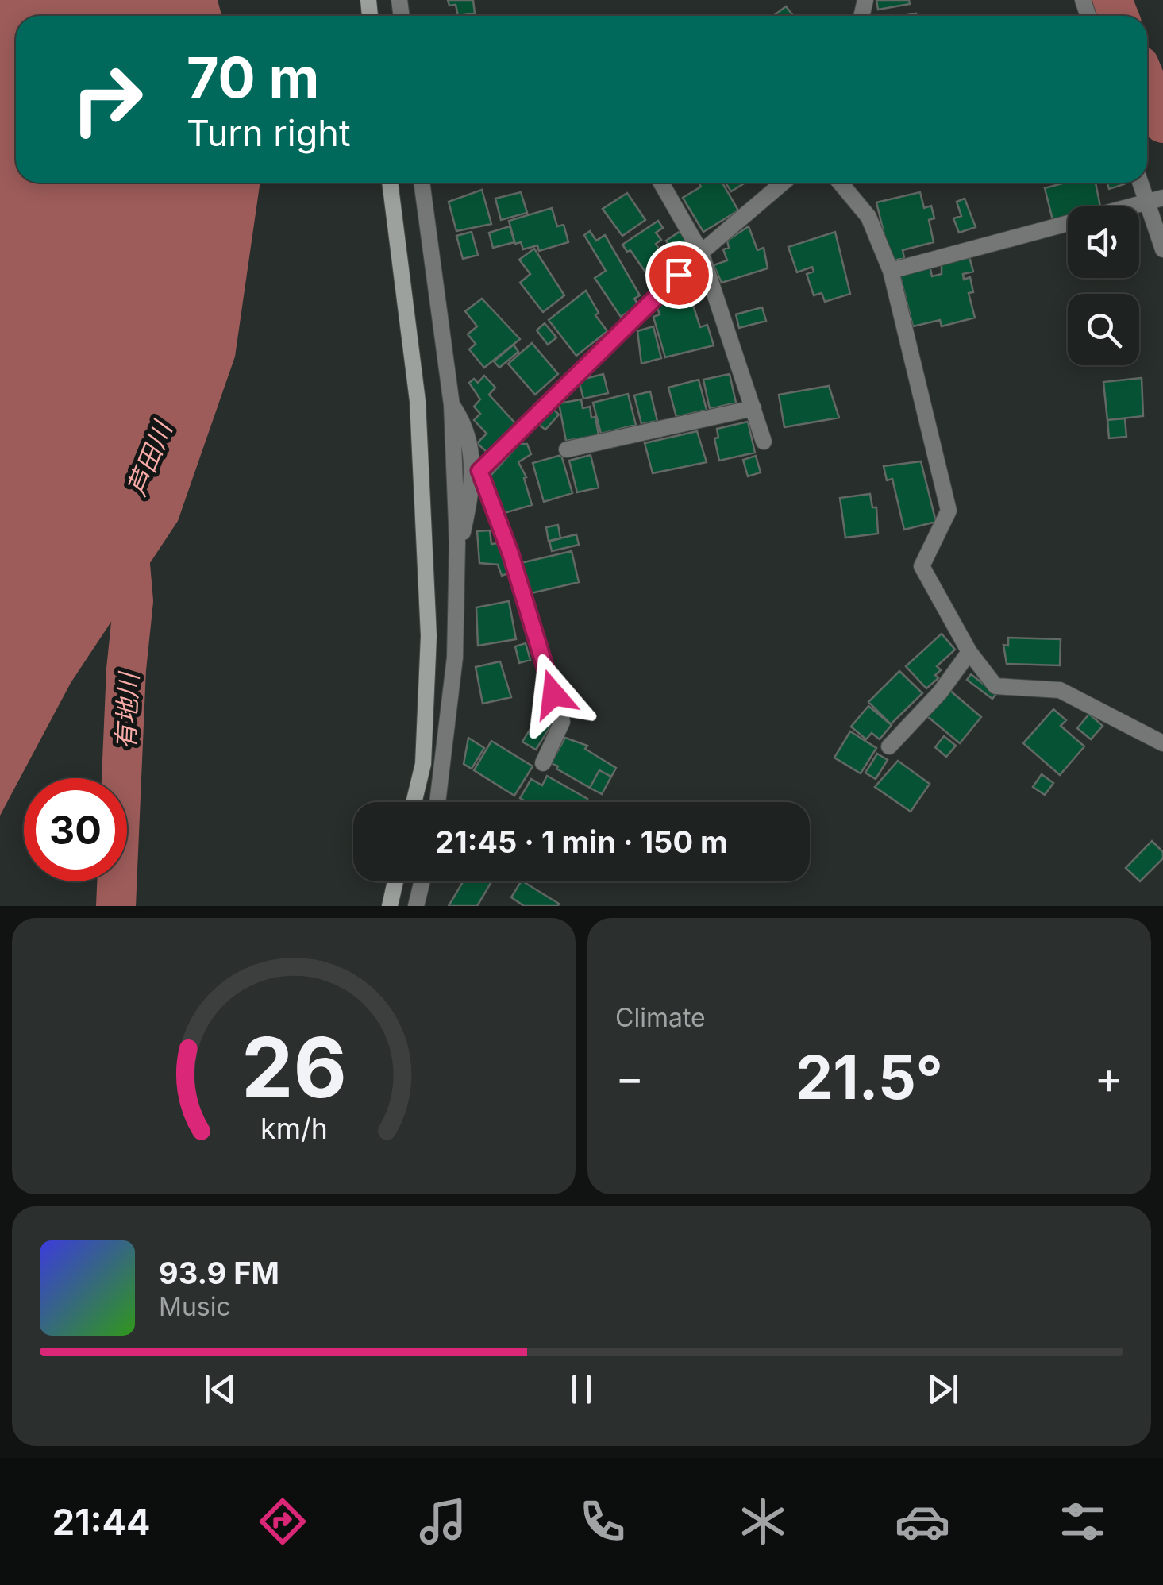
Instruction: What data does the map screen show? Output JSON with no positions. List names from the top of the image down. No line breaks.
{"water":["芦田川","有地川"],"page":{"turn":["70 m","Turn right"],"limit":"30","trip":"21:45 · 1 min · 150 m","tile":"Climate","heat":["−","21.5°","+"],"song":["93.9 FM","Music"],"tabs":"21:44","gauge":["26","km/h"]}}
